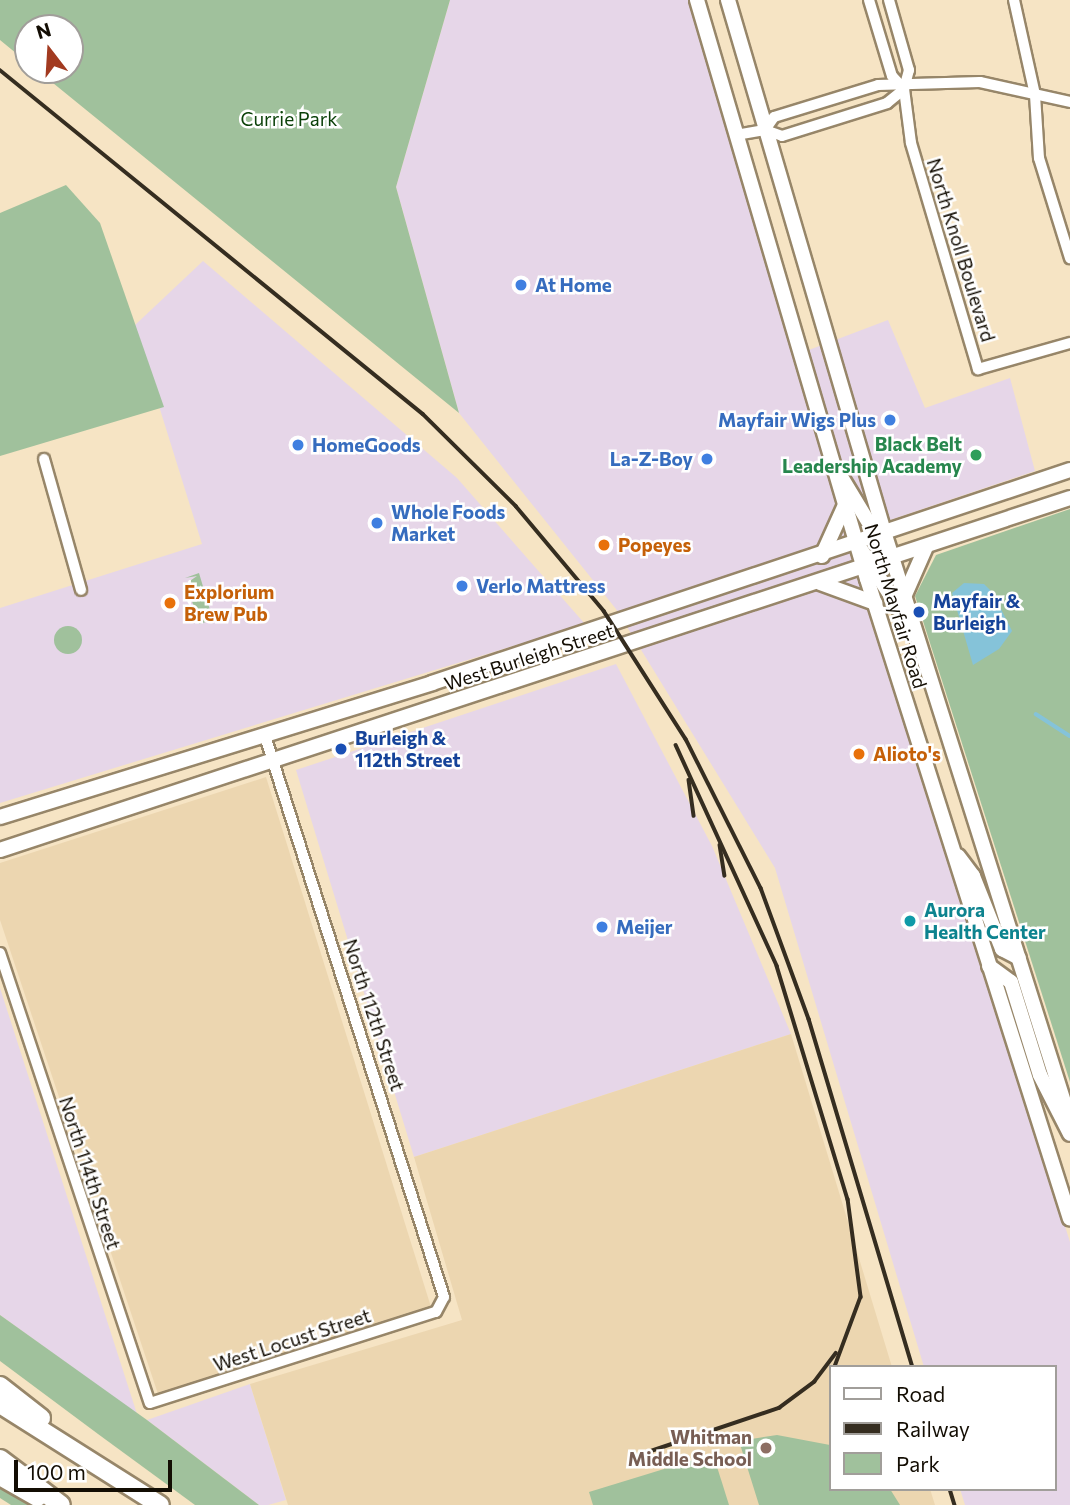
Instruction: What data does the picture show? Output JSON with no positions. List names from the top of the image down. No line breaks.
{"streets":{"main road":["North Mayfair Road","West Burleigh Street"],"street":["North Knoll Boulevard","North 112th Street","North 114th Street","West Locust Street"]},"crossings":[["North Mayfair Road","West Burleigh Street"],["West Burleigh Street","North 112th Street"],["North 112th Street","West Locust Street"],["North 114th Street","West Locust Street"]],"parks":["Currie Park"],"places":["At Home","Mayfair Wigs Plus","HomeGoods","Black Belt Leadership Academy","La-Z-Boy","Whole Foods Market","Popeyes","Verlo Mattress","Explorium Brew Pub","Mayfair & Burleigh","Burleigh & 112th Street","Alioto's","Aurora Health Center","Meijer","Whitman Middle School"],"legend":["Road","Railway","Park"],"scale_bar":"100 m","north":"top"}
